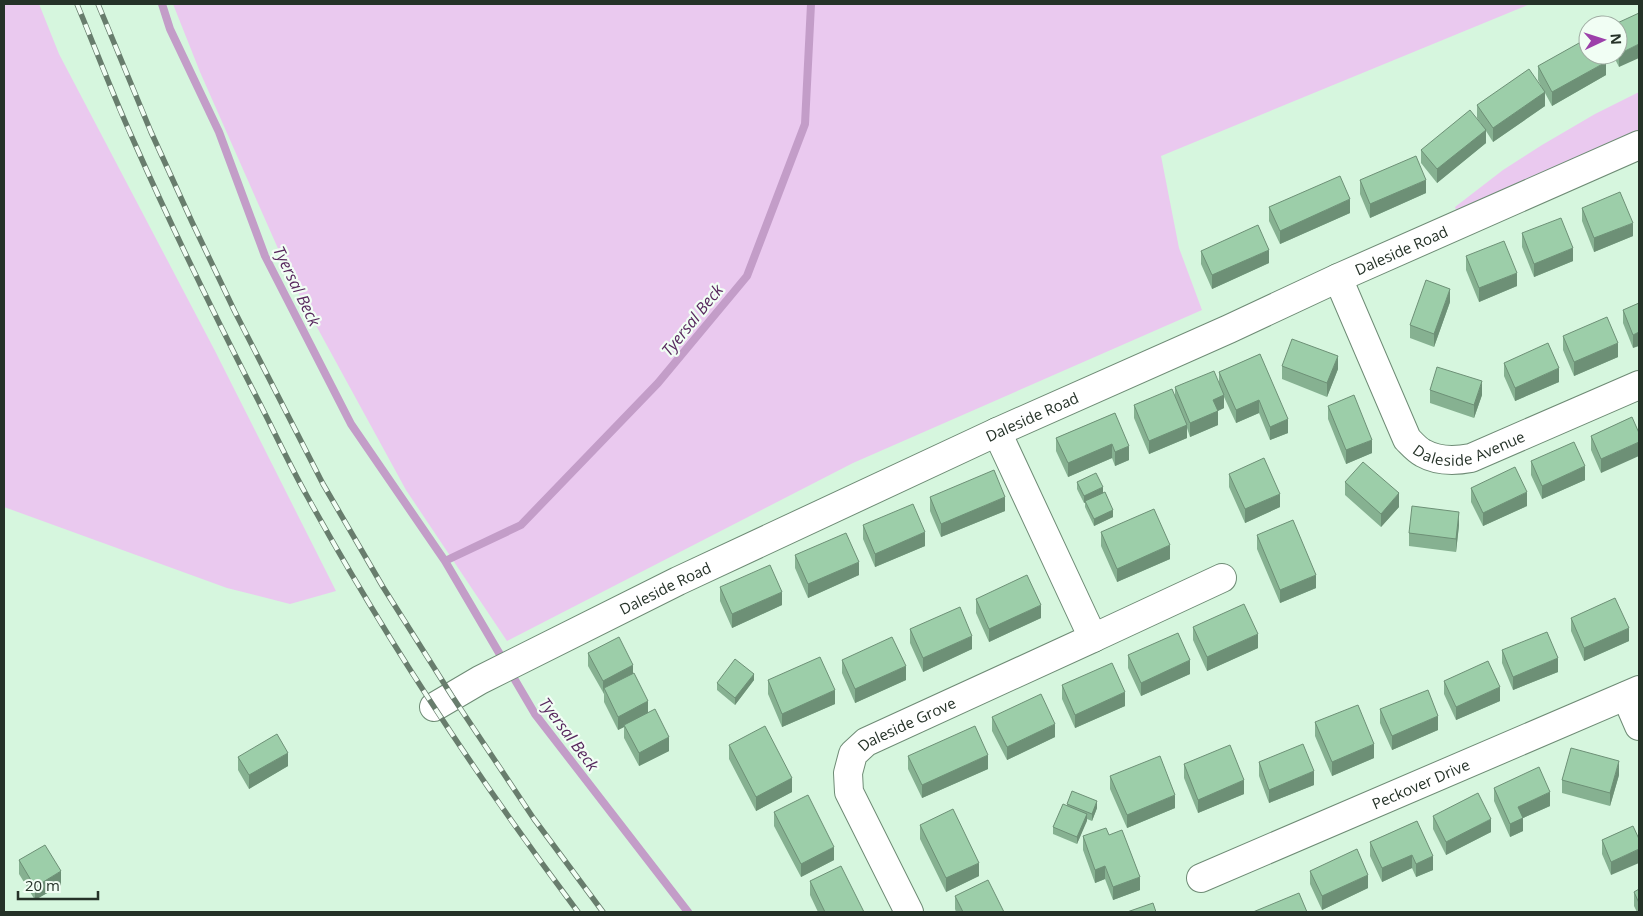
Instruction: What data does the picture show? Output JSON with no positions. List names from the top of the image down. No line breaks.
{"streets":{"street":["Daleside Road","Daleside Avenue","Daleside Grove","Peckover Drive"]},"crossings":[["Daleside Road","Daleside Avenue"]],"water":["Tyersal Beck"],"scale_bar":"20 m","north":"right"}
